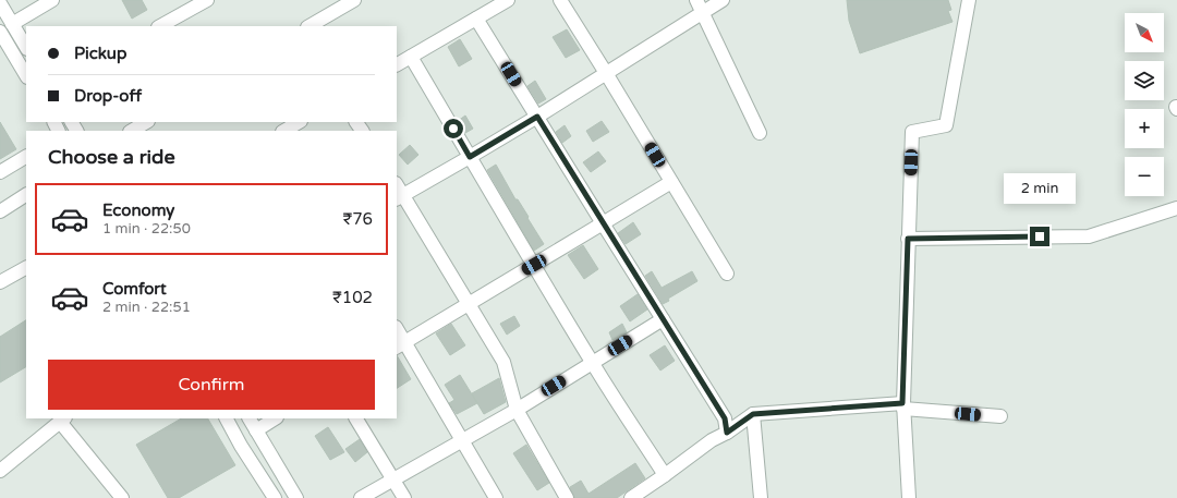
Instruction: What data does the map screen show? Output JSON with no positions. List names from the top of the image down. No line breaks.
{"north":"bottom right","page":{"map_buttons":["+","−"],"banner":["Pickup","Drop-off"],"heading":"Choose a ride","bubble":"2 min","list":[{"name":"Economy","note":"1 min · 22:50","value":"₹76"},{"name":"Comfort","note":"2 min · 22:51","value":"₹102"}],"buttons":"Confirm"}}
